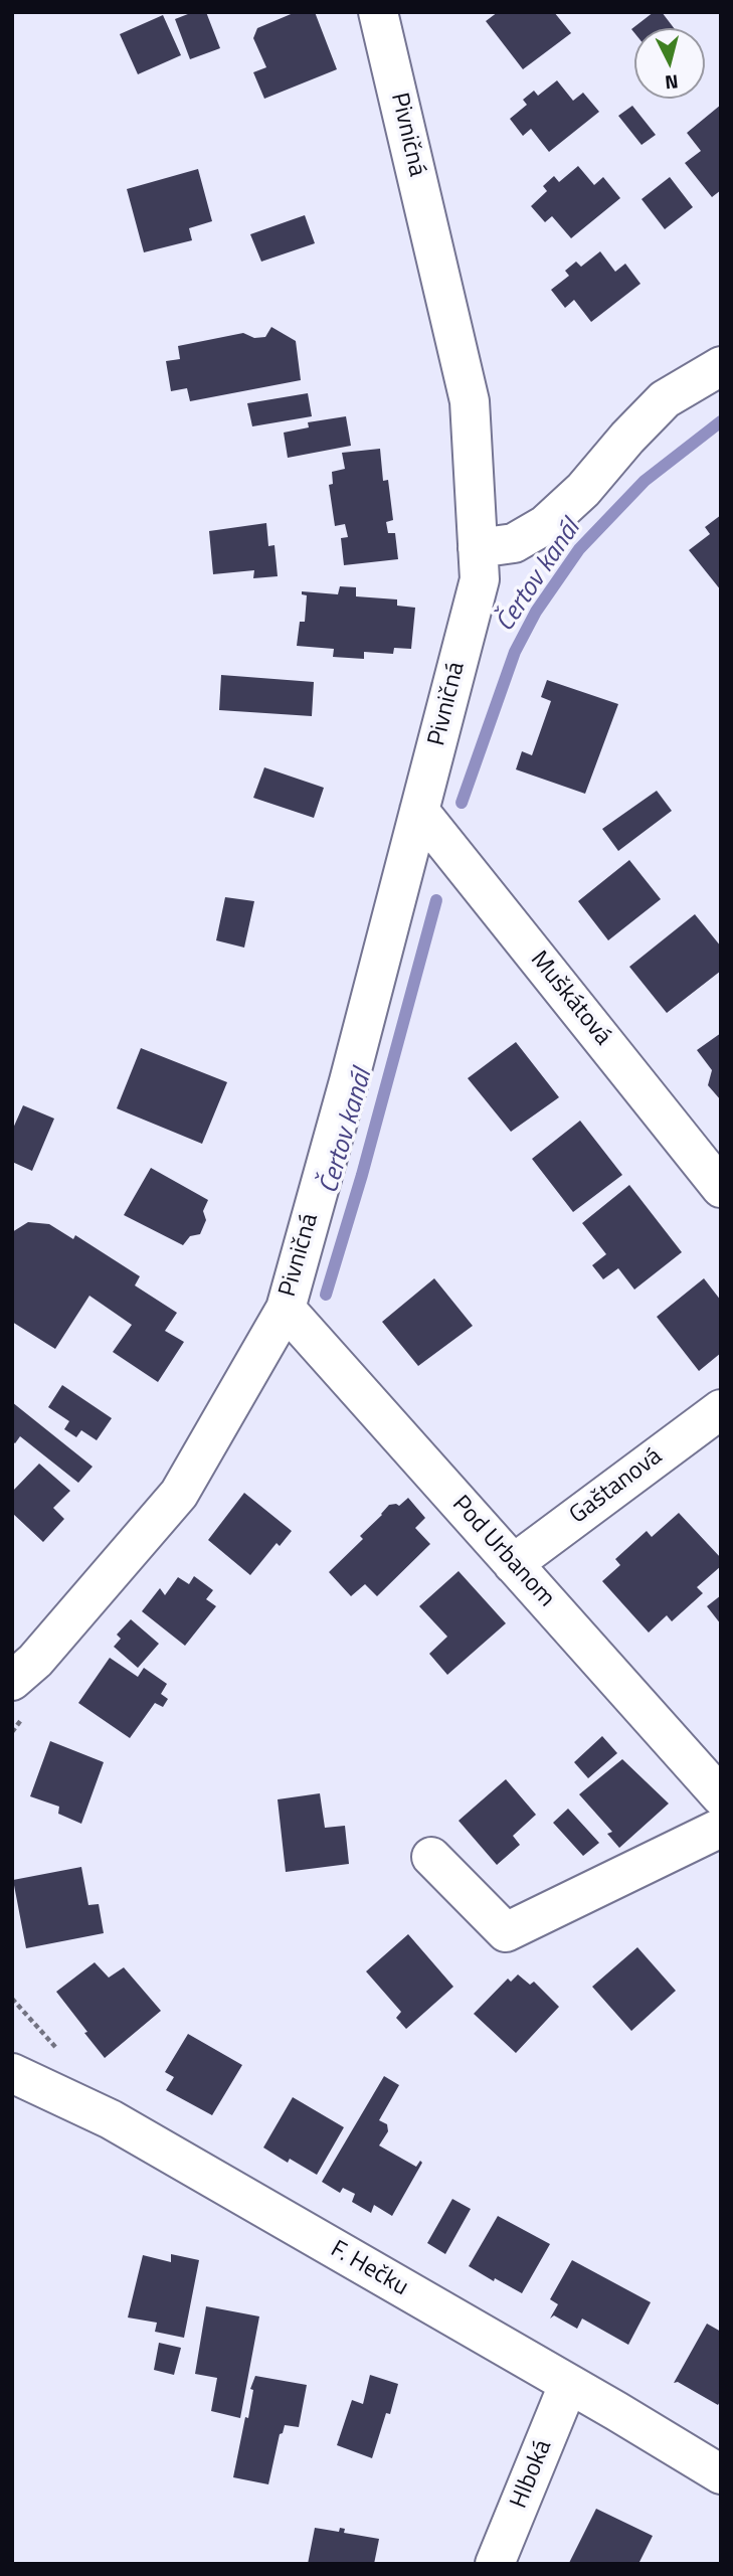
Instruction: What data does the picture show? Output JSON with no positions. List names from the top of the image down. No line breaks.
{"streets":{"street":["Pivničná","Muškátová","Gaštanová","Pod Urbanom","F. Hečku","Hlboká"]},"crossings":[["Pivničná","Muškátová"],["Pivničná","Pod Urbanom"],["Gaštanová","Pod Urbanom"],["F. Hečku","Hlboká"]],"water":["Čertov kanál"],"north":"bottom"}
